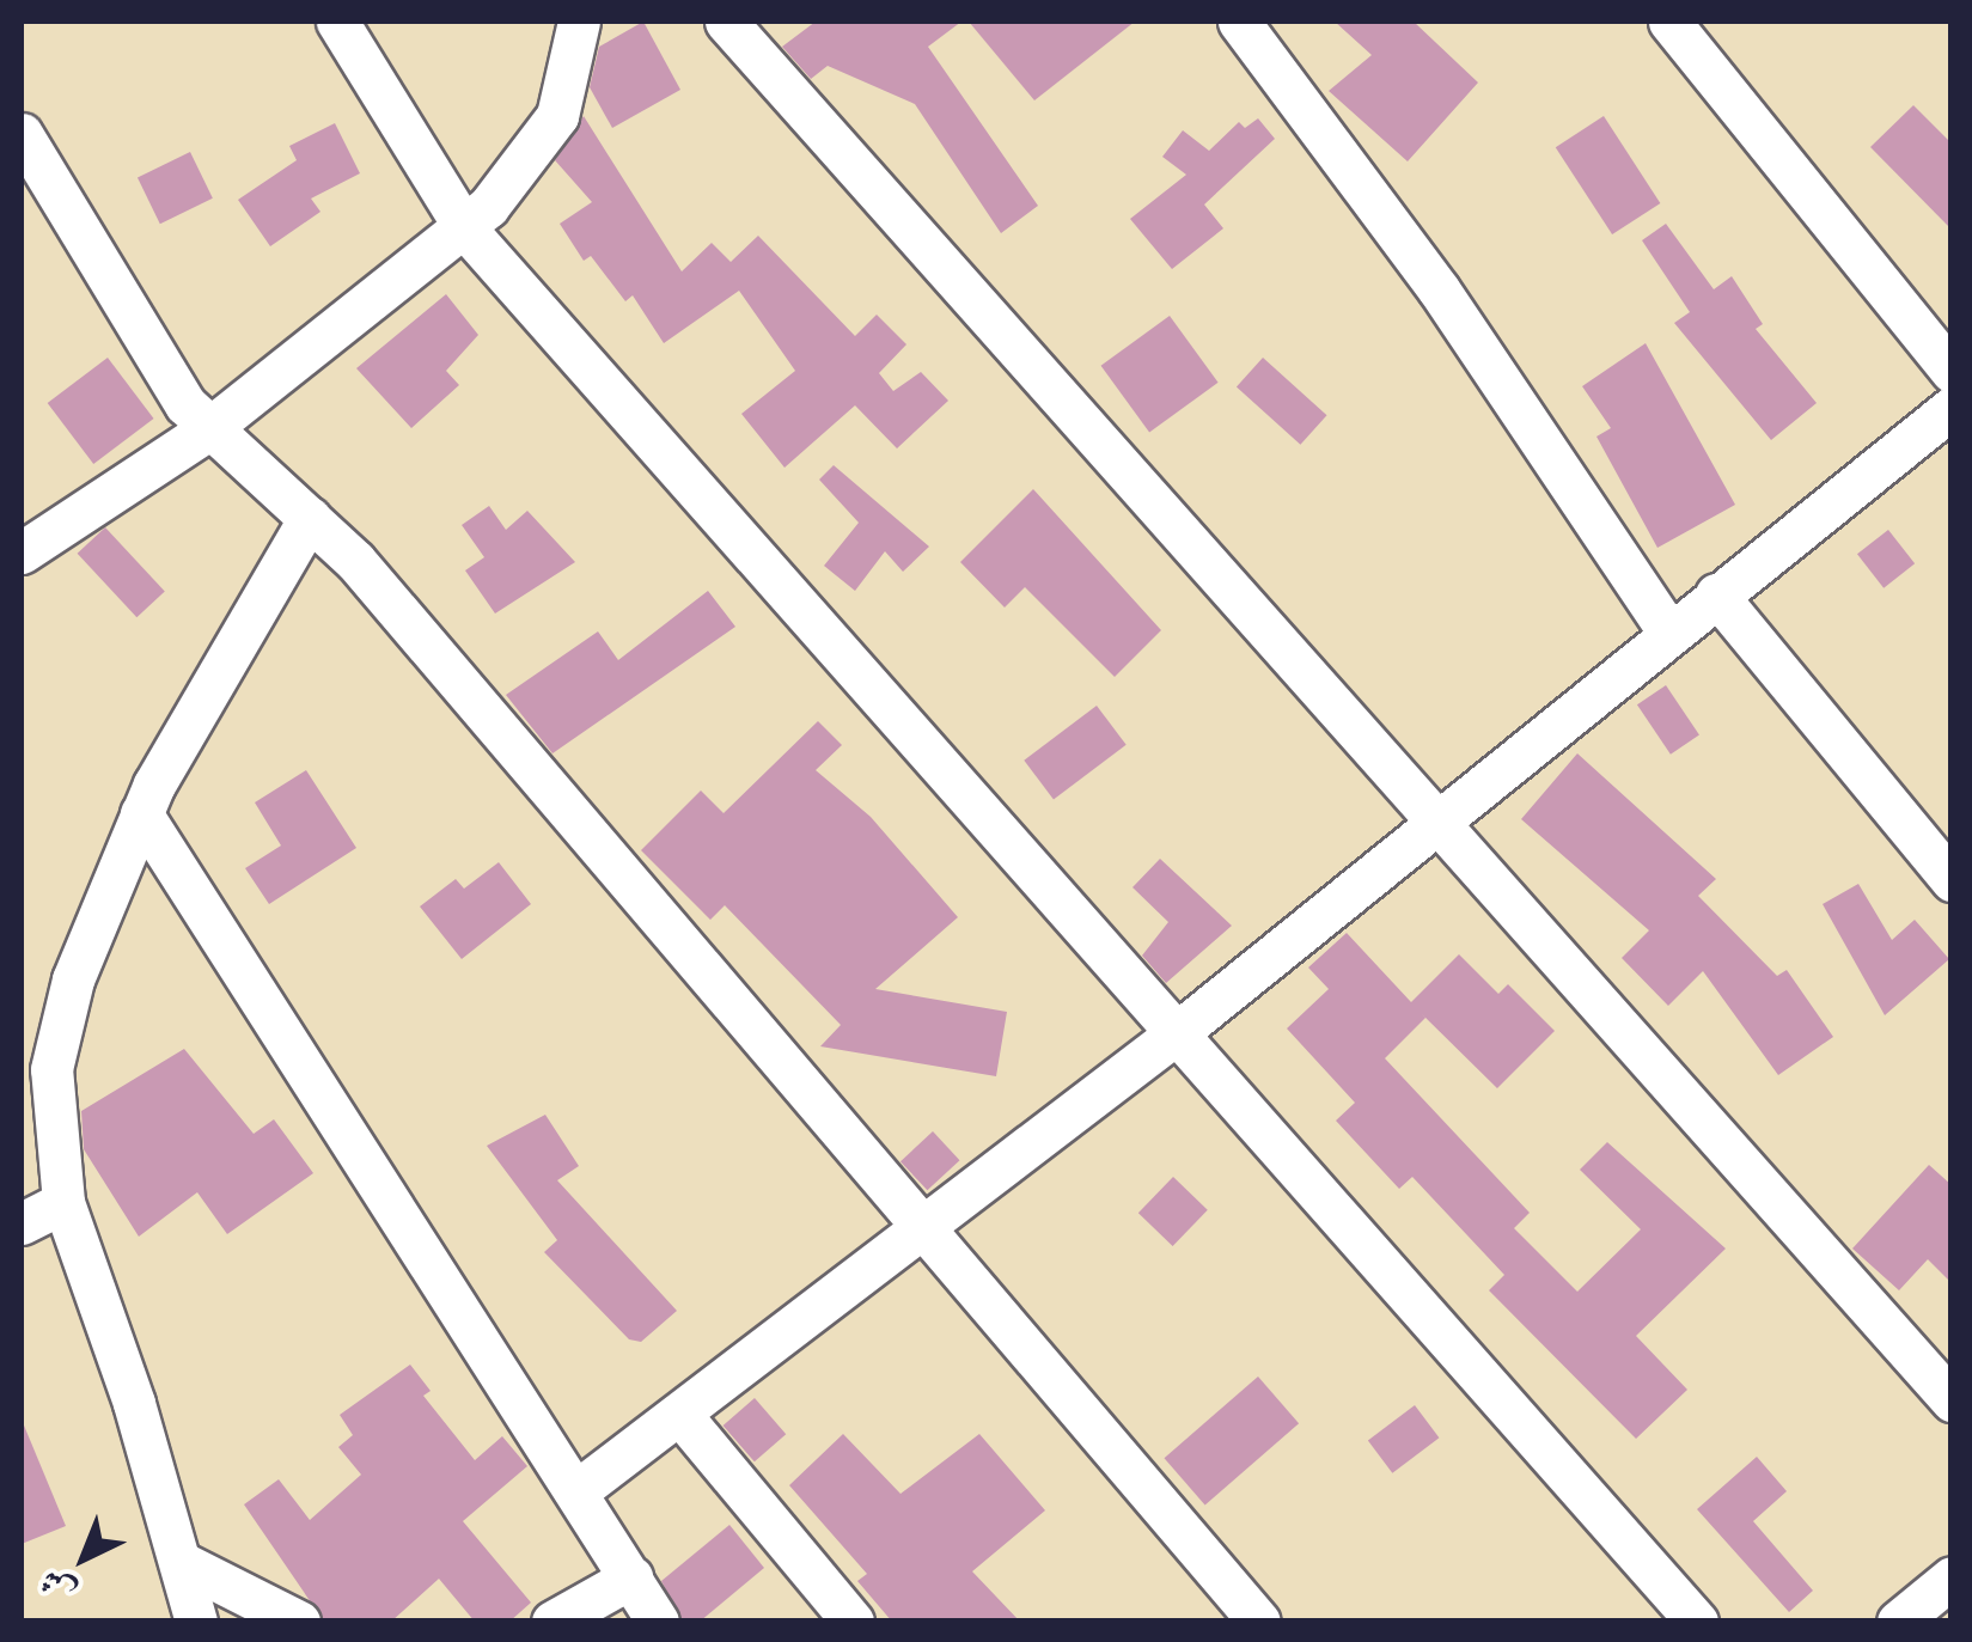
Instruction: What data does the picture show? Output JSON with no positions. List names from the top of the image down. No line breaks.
{"north":"bottom left"}
